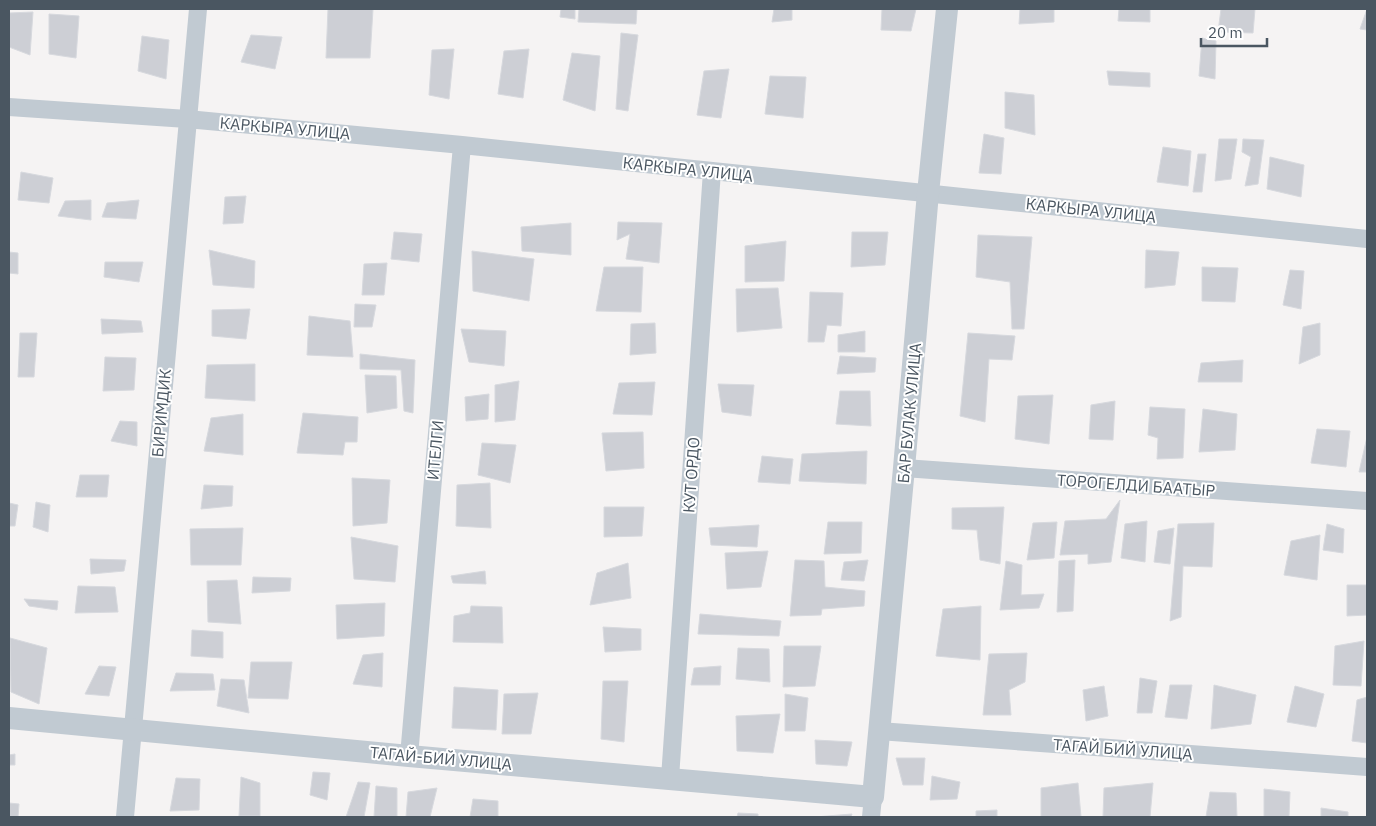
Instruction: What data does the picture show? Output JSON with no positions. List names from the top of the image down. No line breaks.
{"streets":{"street":["КАРКЫРА УЛИЦА","БИРИМДИК","БАР БУЛАК УЛИЦА","ИТЕЛГИ","КУТ ОРДО","ТОРОГЕЛДИ БААТЫР","ТАГАЙ БИЙ УЛИЦА","ТАГАЙ-БИЙ УЛИЦА"]},"crossings":[["КАРКЫРА УЛИЦА","БИРИМДИК"],["КАРКЫРА УЛИЦА","БАР БУЛАК УЛИЦА"],["КАРКЫРА УЛИЦА","ИТЕЛГИ"],["КАРКЫРА УЛИЦА","КУТ ОРДО"],["БИРИМДИК","ТАГАЙ-БИЙ УЛИЦА"],["БАР БУЛАК УЛИЦА","ТОРОГЕЛДИ БААТЫР"],["БАР БУЛАК УЛИЦА","ТАГАЙ БИЙ УЛИЦА"],["БАР БУЛАК УЛИЦА","ТАГАЙ-БИЙ УЛИЦА"],["ИТЕЛГИ","ТАГАЙ-БИЙ УЛИЦА"],["КУТ ОРДО","ТАГАЙ-БИЙ УЛИЦА"]],"scale_bar":"20 m"}
